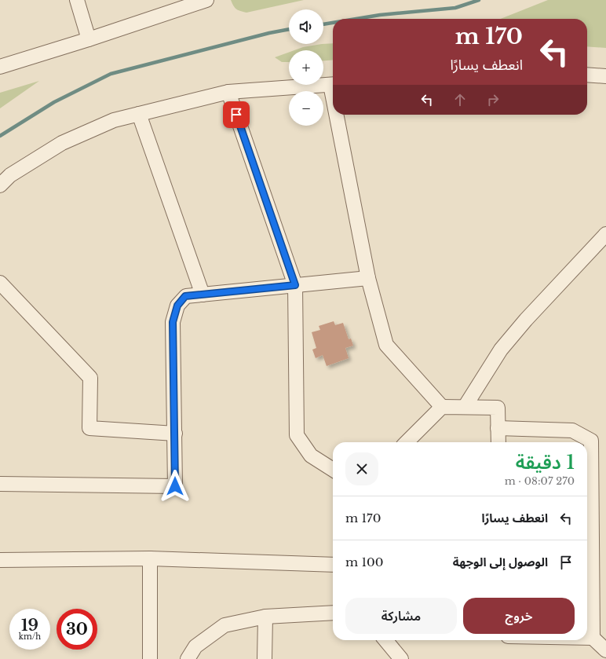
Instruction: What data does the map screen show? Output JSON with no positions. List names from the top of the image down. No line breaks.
{"page":{"map_buttons":["+","−"],"turn":["170 m","انعطف يسارًا"],"heading":["1 دقيقة","270 m · 08:07"],"list":[{"name":"انعطف يسارًا","value":"170 m"},{"name":"الوصول إلى الوجهة","value":"100 m"}],"buttons":["خروج","مشاركة"],"speed":"19 km/h","limit":"30"}}
